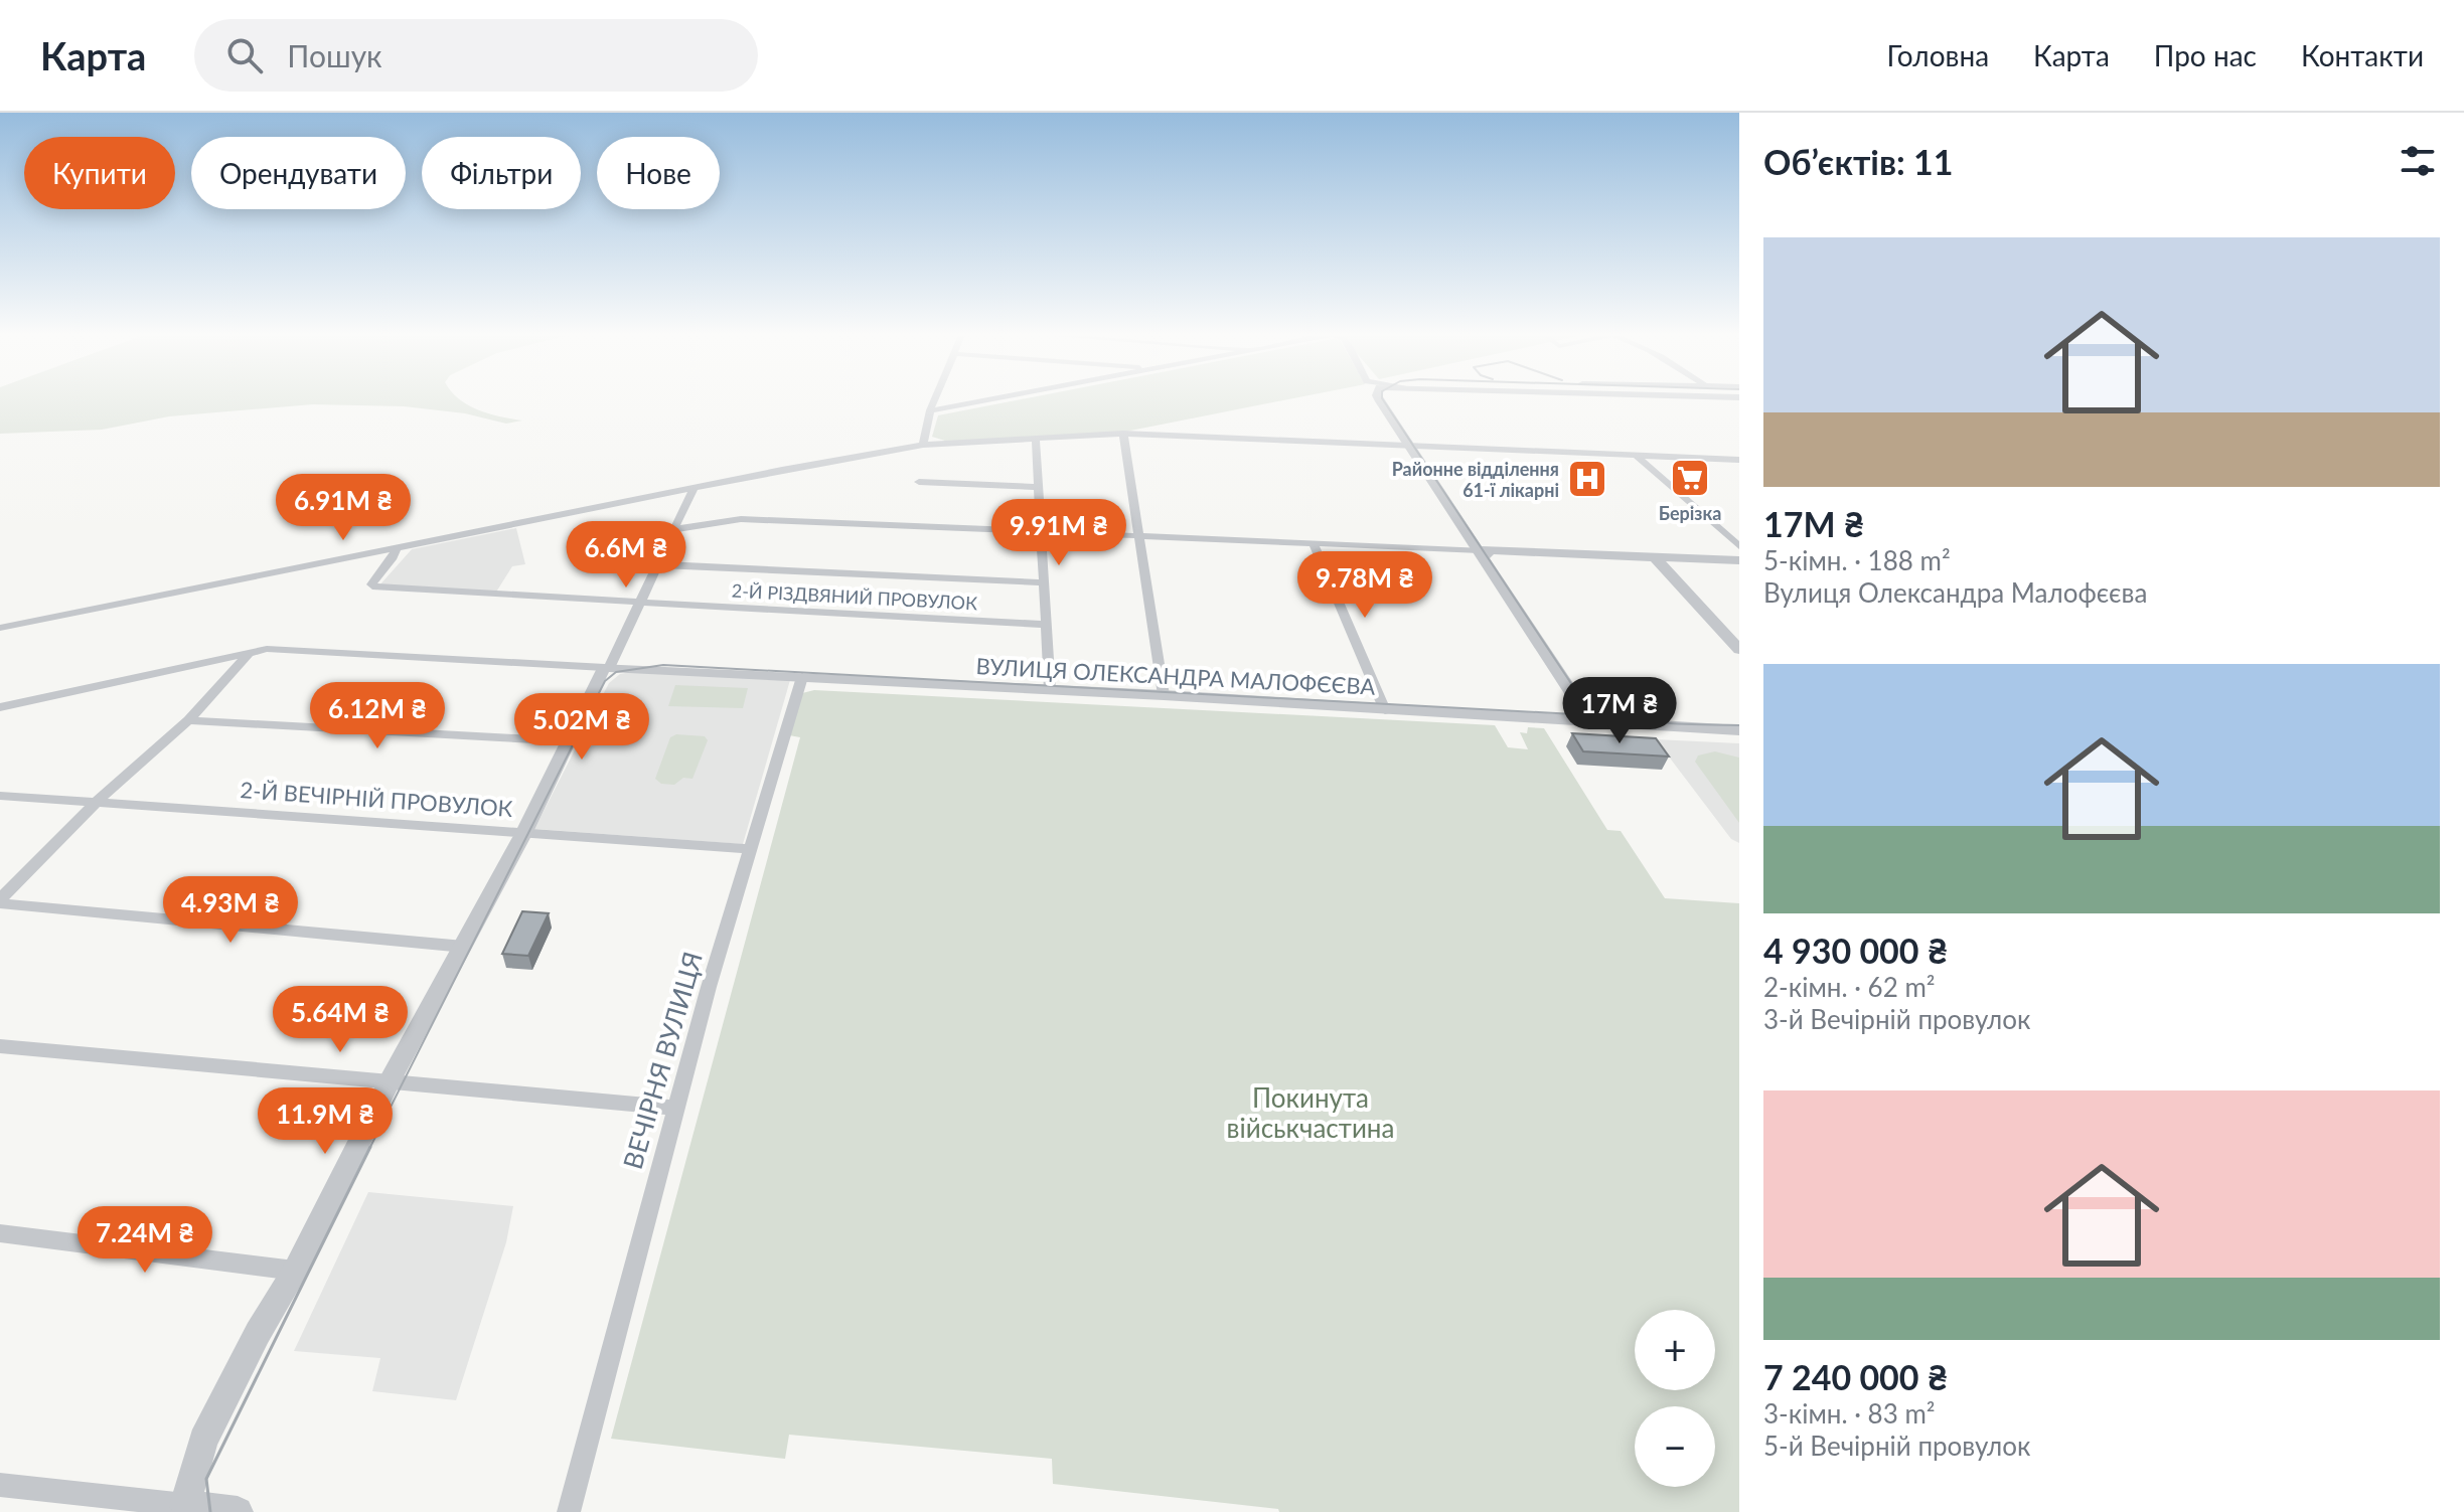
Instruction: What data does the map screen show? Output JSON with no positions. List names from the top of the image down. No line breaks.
{"streets":{"street":["2-Й РІЗДВЯНИЙ ПРОВУЛОК","ВУЛИЦЯ ОЛЕКСАНДРА МАЛОФЄЄВА","2-Й ВЕЧІРНІЙ ПРОВУЛОК","ВЕЧІРНЯ ВУЛИЦЯ"]},"crossings":[["ВУЛИЦЯ ОЛЕКСАНДРА МАЛОФЄЄВА","ВЕЧІРНЯ ВУЛИЦЯ"],["2-Й ВЕЧІРНІЙ ПРОВУЛОК","ВЕЧІРНЯ ВУЛИЦЯ"]],"parks":["Покинута військчастина"],"places":{"supermarket":["Берізка"],"hospital":["Районне відділення 61-ї лікарні"]},"page":{"header":"Карта","search":"Пошук","nav":["Головна","Карта","Про нас","Контакти"],"heading":"Об’єктів: 11","chip":["Купити","Орендувати","Фільтри","Нове"],"list":[{"name":"17M ₴","note":"5-кімн. · 188 m² · Вулиця Олександра Малофєєва"},{"name":"4 930 000 ₴","note":"2-кімн. · 62 m² · 3-й Вечірній провулок"},{"name":"7 240 000 ₴","note":"3-кімн. · 83 m² · 5-й Вечірній провулок"}],"price":["6.91M ₴","9.91M ₴","6.6M ₴","9.78M ₴","17M ₴","6.12M ₴","5.02M ₴","4.93M ₴","5.64M ₴","11.9M ₴","7.24M ₴"],"map_buttons":["+","−"]}}
